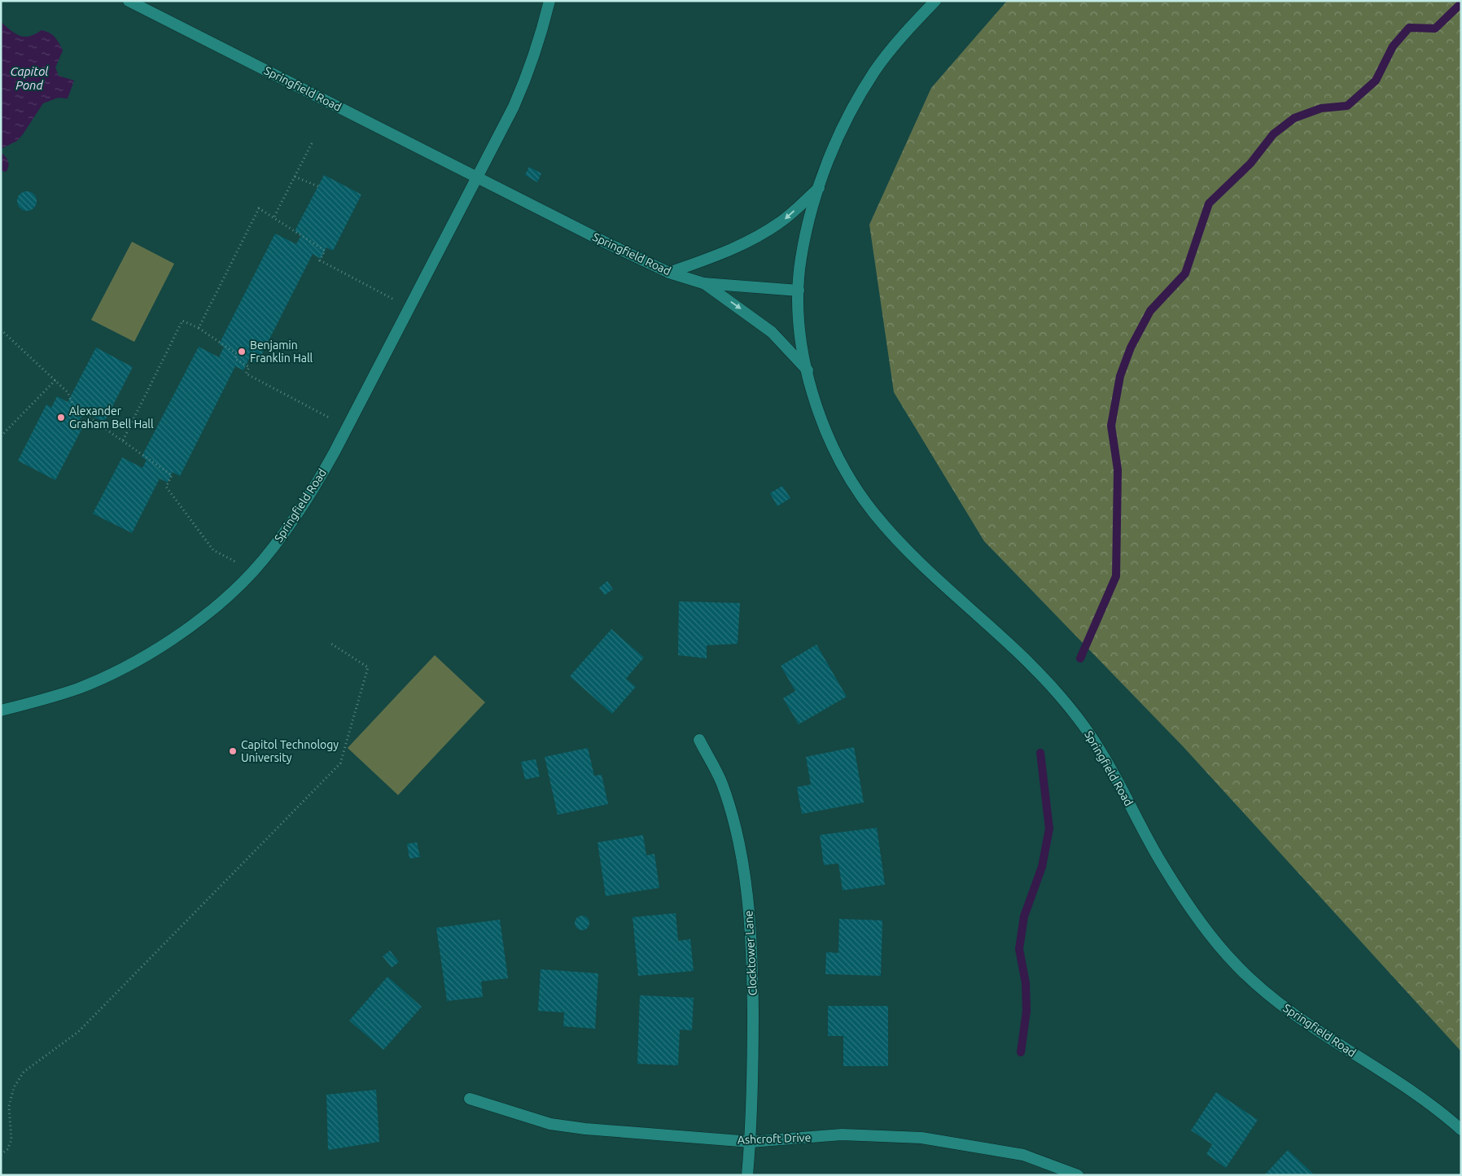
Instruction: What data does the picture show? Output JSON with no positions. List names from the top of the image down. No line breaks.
{"streets":{"street":["Springfield Road","Clocktower Lane","Ashcroft Drive"]},"crossings":[["Clocktower Lane","Ashcroft Drive"]],"water":["Capitol Pond"],"places":["Benjamin Franklin Hall","Alexander Graham Bell Hall","Capitol Technology University"]}
